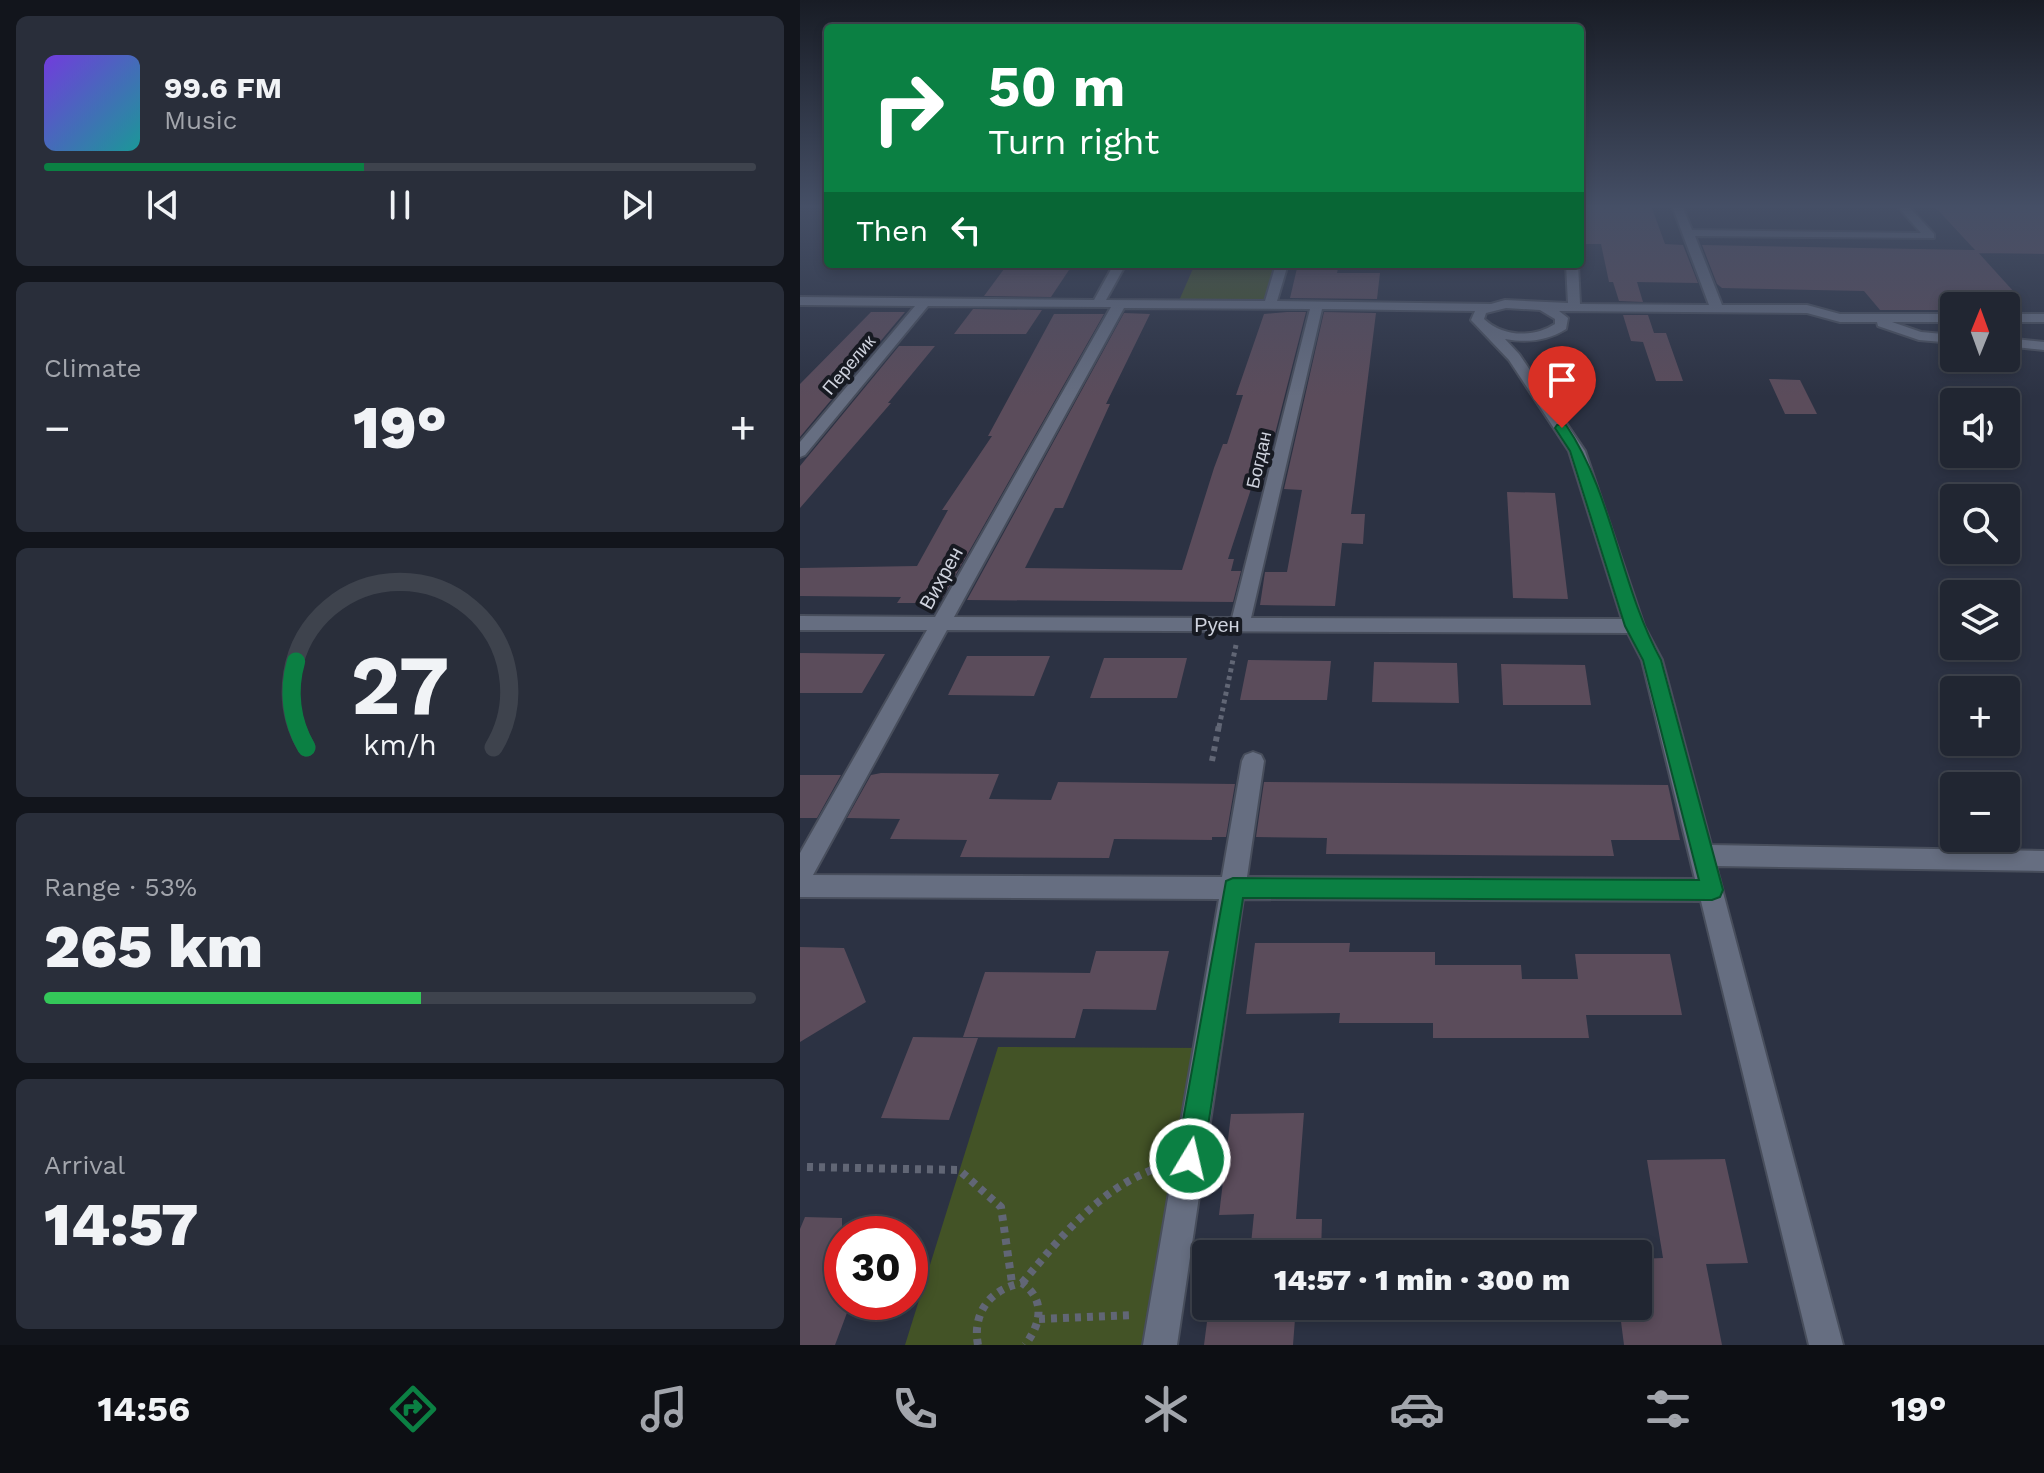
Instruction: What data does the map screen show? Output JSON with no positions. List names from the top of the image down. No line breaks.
{"streets":{"street":["Перелик","Богдан","Вихрен","Руен"]},"crossings":[["Богдан","Руен"],["Вихрен","Руен"]],"north":"top","page":{"turn":["50 m","Turn right"],"song":["99.6 FM","Music"],"then":"Then","tile":["Climate",["Range · 53%","265 km"],["Arrival","14:57"]],"map_buttons":["+","−"],"heat":["−","19°","+"],"limit":"30","trip":"14:57 · 1 min · 300 m","tabs":["14:56","19°"],"gauge":["27","km/h"]}}
